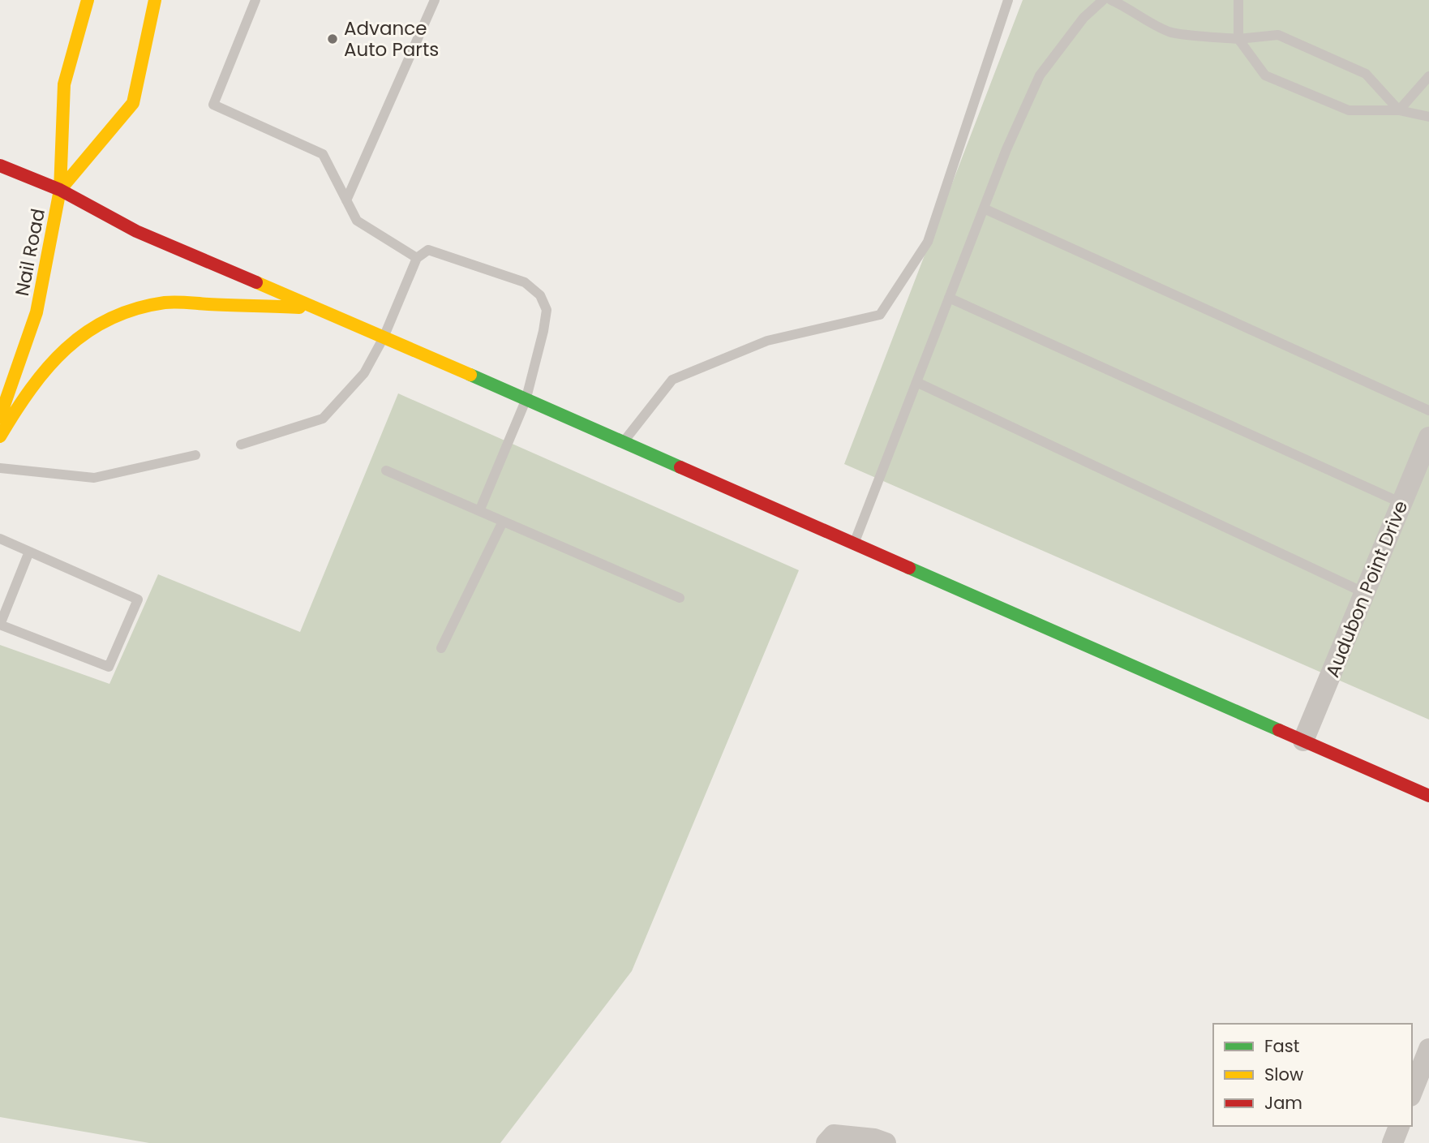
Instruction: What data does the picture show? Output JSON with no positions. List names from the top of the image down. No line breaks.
{"streets":{"main road":["Nail Road"],"street":["Audubon Point Drive"]},"places":["Advance Auto Parts"],"legend":["Fast","Slow","Jam"]}
